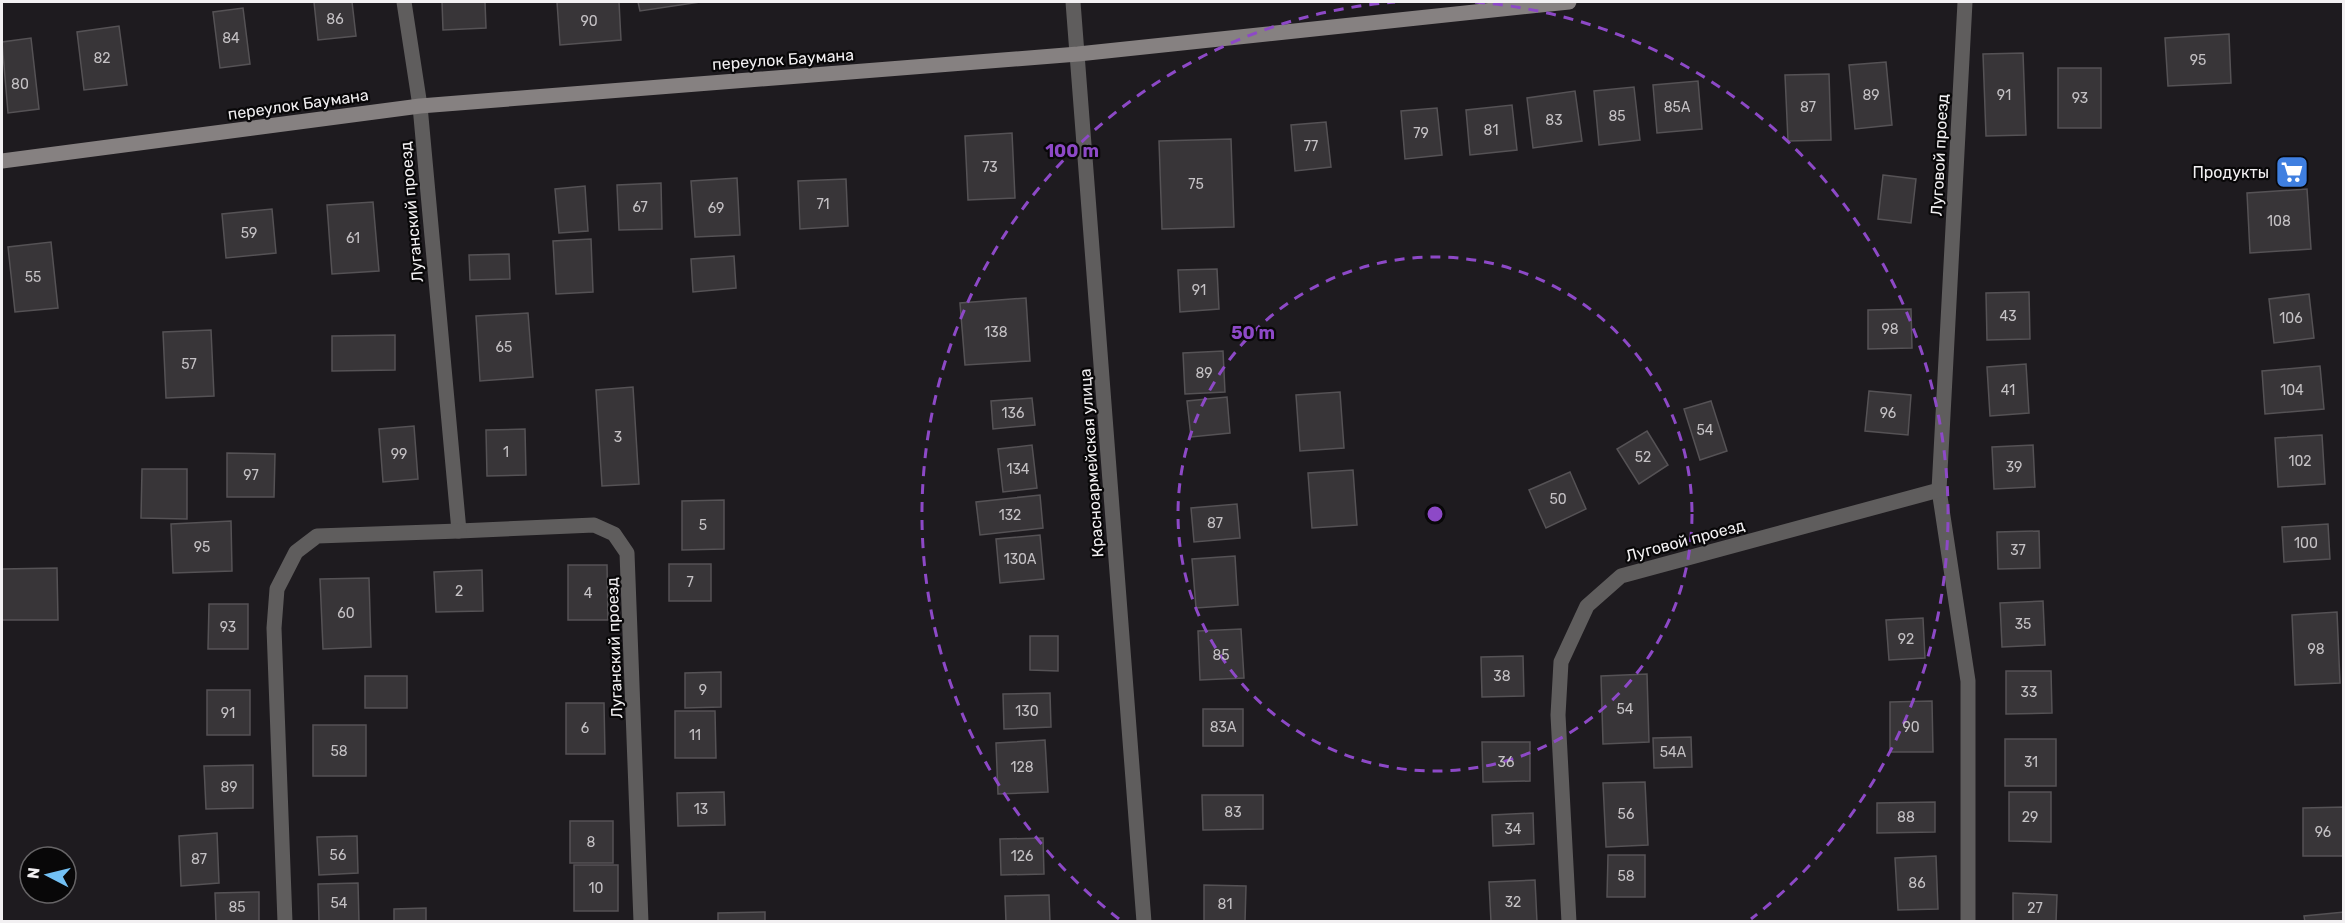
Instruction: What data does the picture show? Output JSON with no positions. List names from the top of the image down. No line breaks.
{"streets":{"street":["переулок Баумана","Луговой проезд","Луганский проезд","Красноармейская улица"]},"crossings":[["переулок Баумана","Луганский проезд"],["переулок Баумана","Красноармейская улица"]],"places":{"supermarket":["Продукты"]},"house_numbers":["86","90","84","82","95","80","89","91","93","85А","87","85","83","81","79","77","73","75","71","67","69","108","59","61","55","91","43","106","98","138","65","57","89","41","104","136","96","54","3","1","99","52","102","39","134","97","50","132","87","5","100","95","37","130А","7","2","4","60","35","93","92","98","85","38","9","33","54","130","91","83А","90","6","11","58","54А","36","31","128","89","13","83","56","88","29","34","96","8","56","126","87","58","86","10","32","54","81","85","27"],"north":"left","rings":["100 m","50 m"]}
